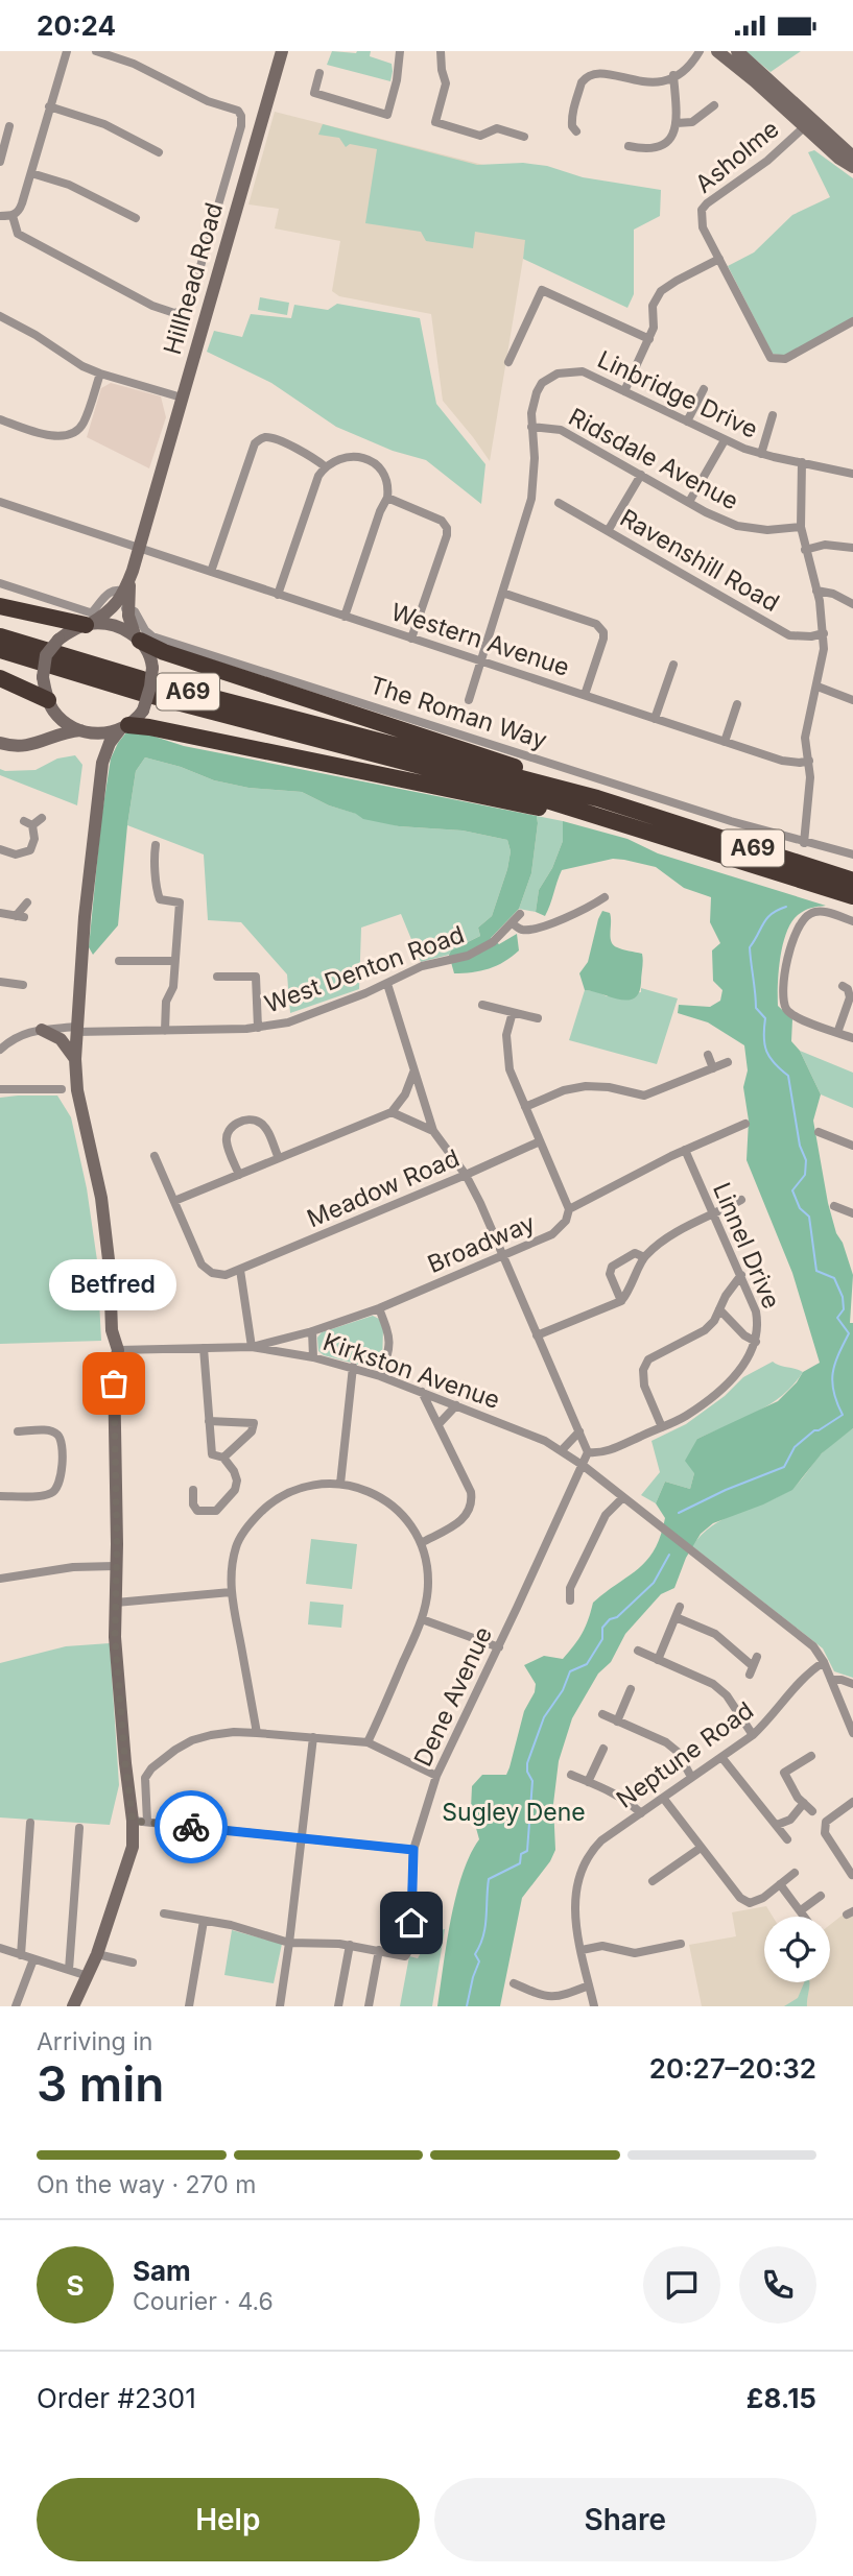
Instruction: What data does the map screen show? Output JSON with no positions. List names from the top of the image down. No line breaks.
{"streets":{"highway":["A69"],"street":["Asholme","Hillhead Road","Linbridge Drive","Ridsdale Avenue","Ravenshill Road","Western Avenue","The Roman Way","West Denton Road","Meadow Road","Broadway","Linnel Drive","Kirkston Avenue","Dene Avenue","Neptune Road"]},"crossings":[["Hillhead Road","Western Avenue"],["Hillhead Road","The Roman Way"],["Linbridge Drive","Ridsdale Avenue"],["Linbridge Drive","Western Avenue"],["Broadway","Linnel Drive"],["Broadway","Kirkston Avenue"],["Linnel Drive","Dene Avenue"],["Kirkston Avenue","Dene Avenue"]],"parks":["Sugley Dene"],"places":["Betfred"],"page":{"status":"20:24","bubble":"Betfred","heading":["3 min","Arriving in","20:27–20:32"],"panel":["Sam","Courier · 4.6","Order #2301","£8.15"],"bar":"On the way · 270 m","round":"S","buttons":["Help","Share"]}}
